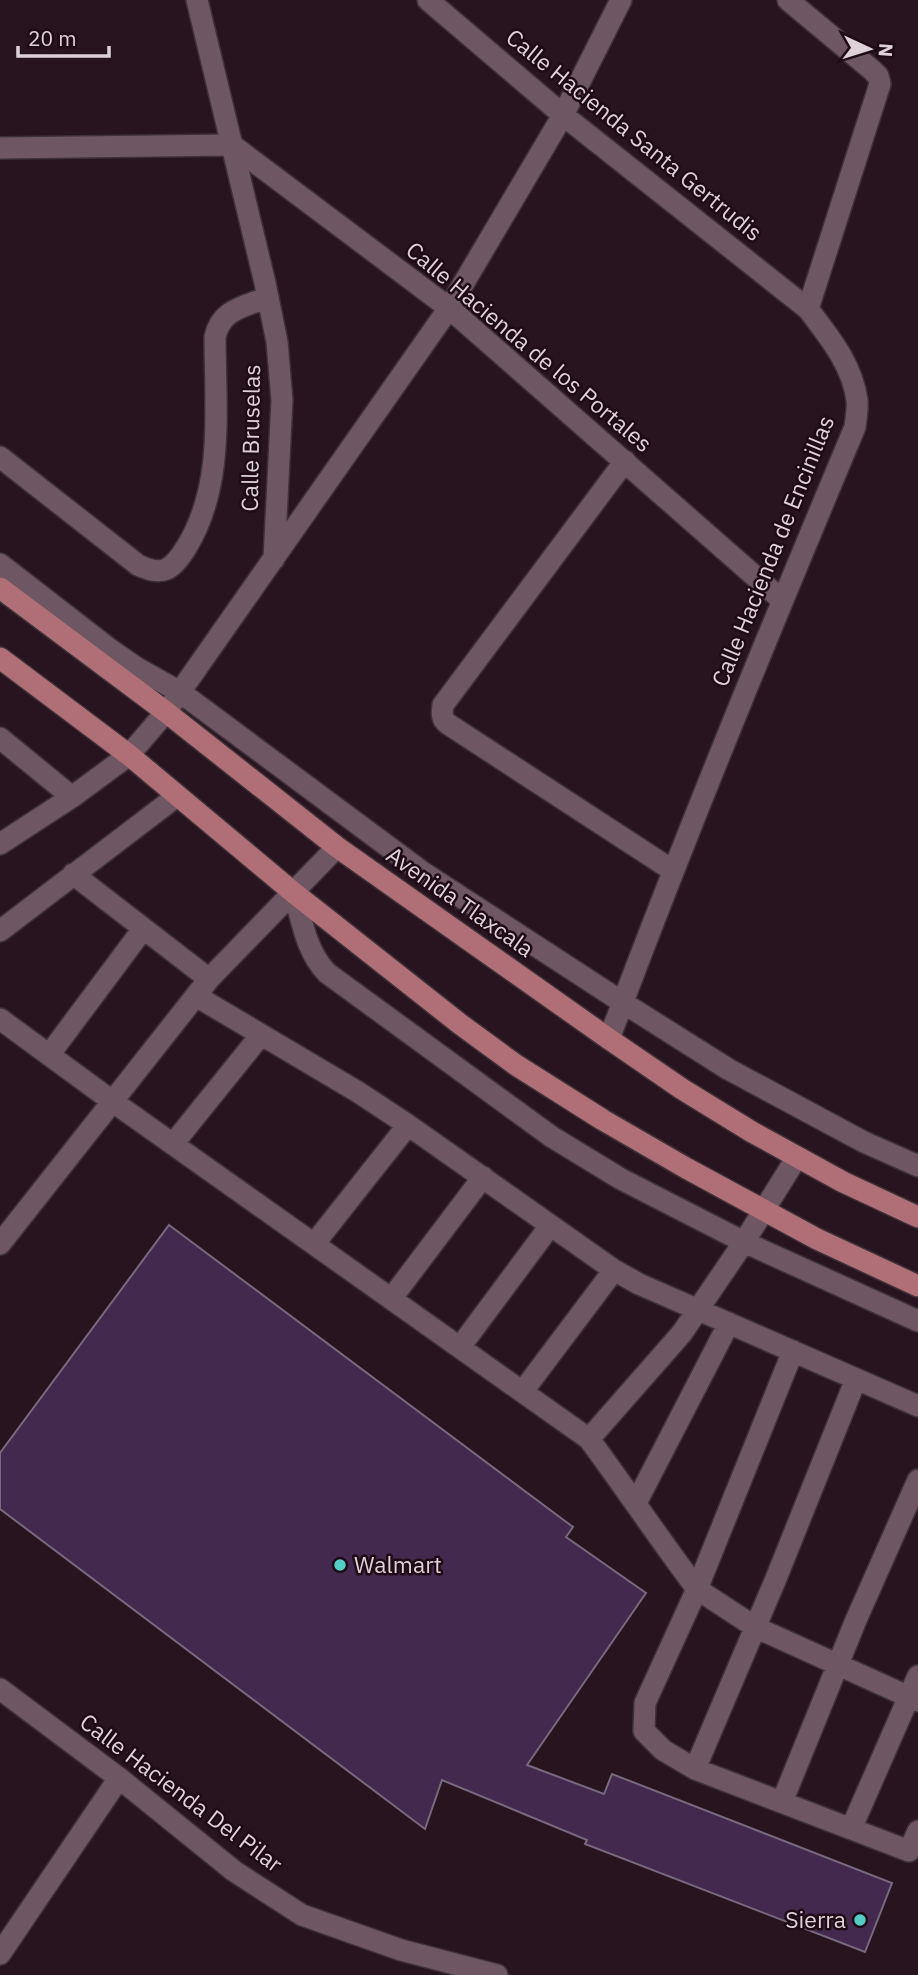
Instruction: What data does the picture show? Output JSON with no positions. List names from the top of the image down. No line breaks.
{"streets":{"main road":["Avenida Tlaxcala"],"street":["Calle Hacienda Santa Gertrudis","Calle Hacienda de los Portales","Calle Bruselas","Calle Hacienda de Encinillas","Calle Hacienda Del Pilar"]},"crossings":[["Calle Hacienda Santa Gertrudis","Calle Hacienda de Encinillas"],["Calle Hacienda de los Portales","Calle Bruselas"],["Calle Hacienda de los Portales","Calle Hacienda de Encinillas"],["Calle Hacienda de Encinillas","Avenida Tlaxcala"]],"places":["Walmart","Sierra"],"scale_bar":"20 m","north":"right"}
